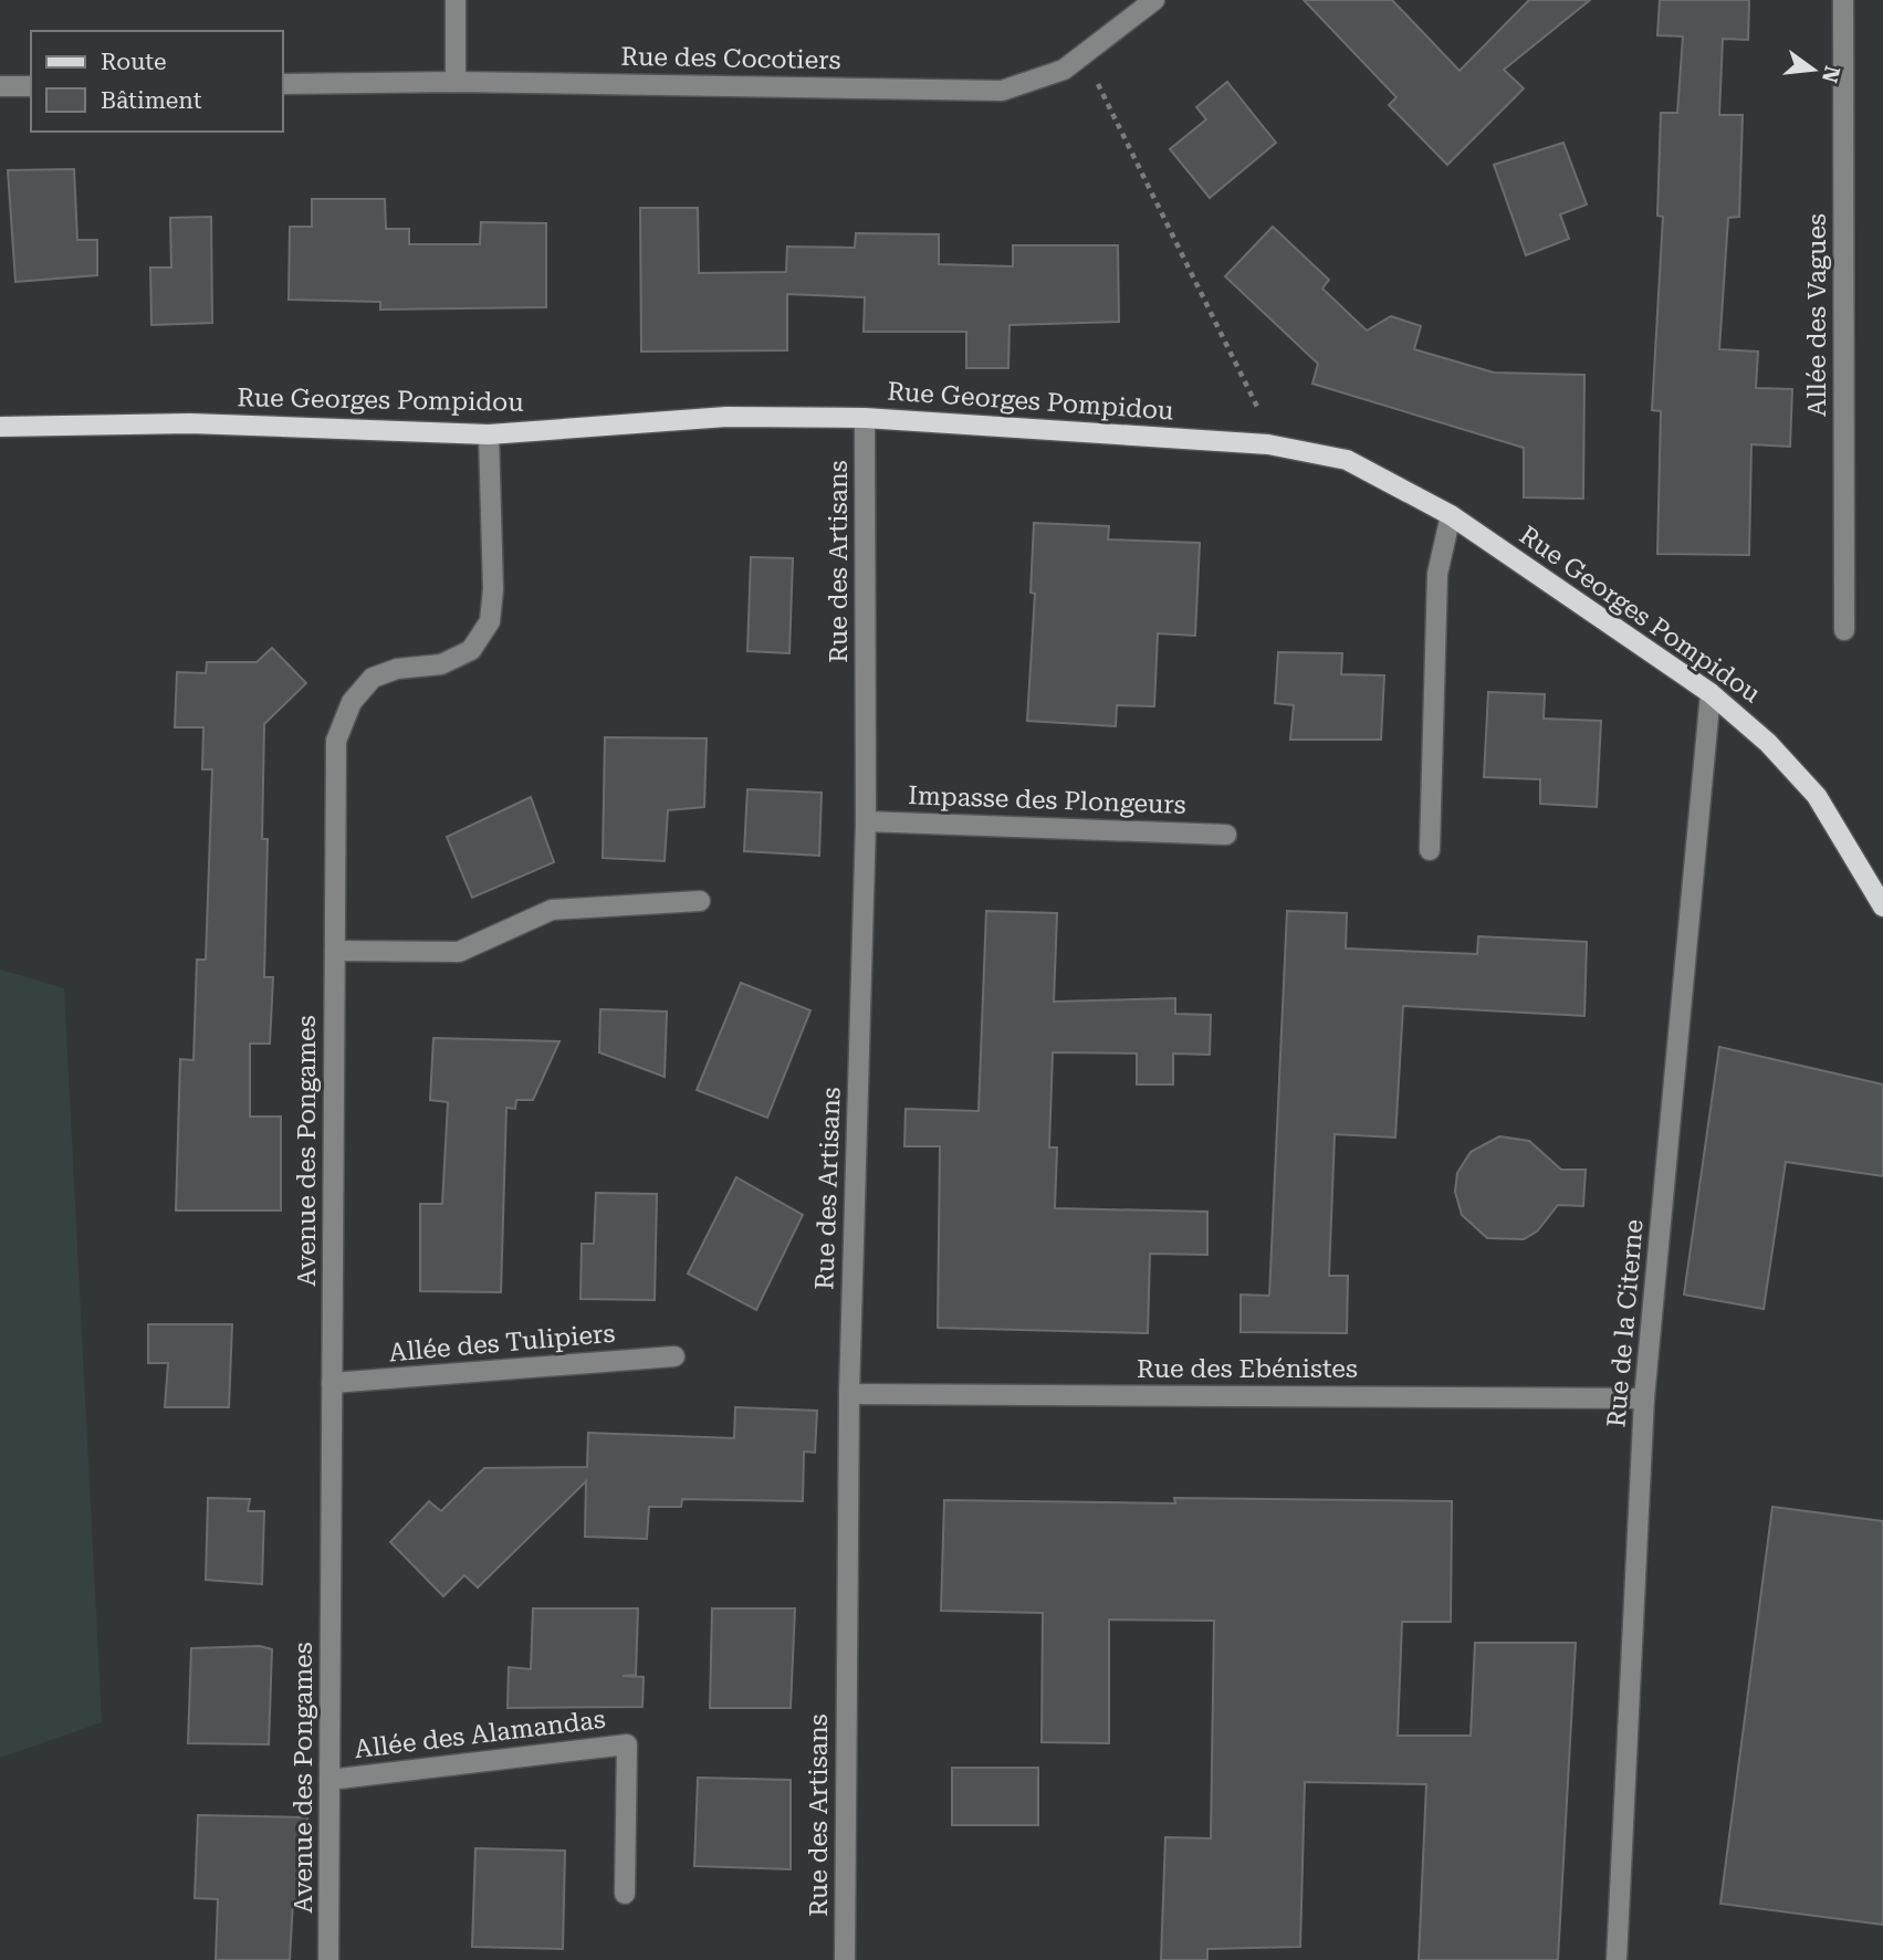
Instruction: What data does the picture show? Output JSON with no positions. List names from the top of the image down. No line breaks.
{"streets":{"main road":["Rue Georges Pompidou"],"street":["Rue des Cocotiers","Allée des Vagues","Rue des Artisans","Impasse des Plongeurs","Avenue des Pongames","Rue de la Citerne","Allée des Tulipiers","Rue des Ebénistes","Allée des Alamandas"]},"crossings":[["Rue Georges Pompidou","Rue des Artisans"],["Rue Georges Pompidou","Avenue des Pongames"],["Rue Georges Pompidou","Rue de la Citerne"],["Rue des Artisans","Impasse des Plongeurs"],["Rue des Artisans","Rue des Ebénistes"],["Avenue des Pongames","Allée des Tulipiers"],["Avenue des Pongames","Allée des Alamandas"],["Rue de la Citerne","Rue des Ebénistes"]],"legend":["Route","Bâtiment"],"north":"right"}
